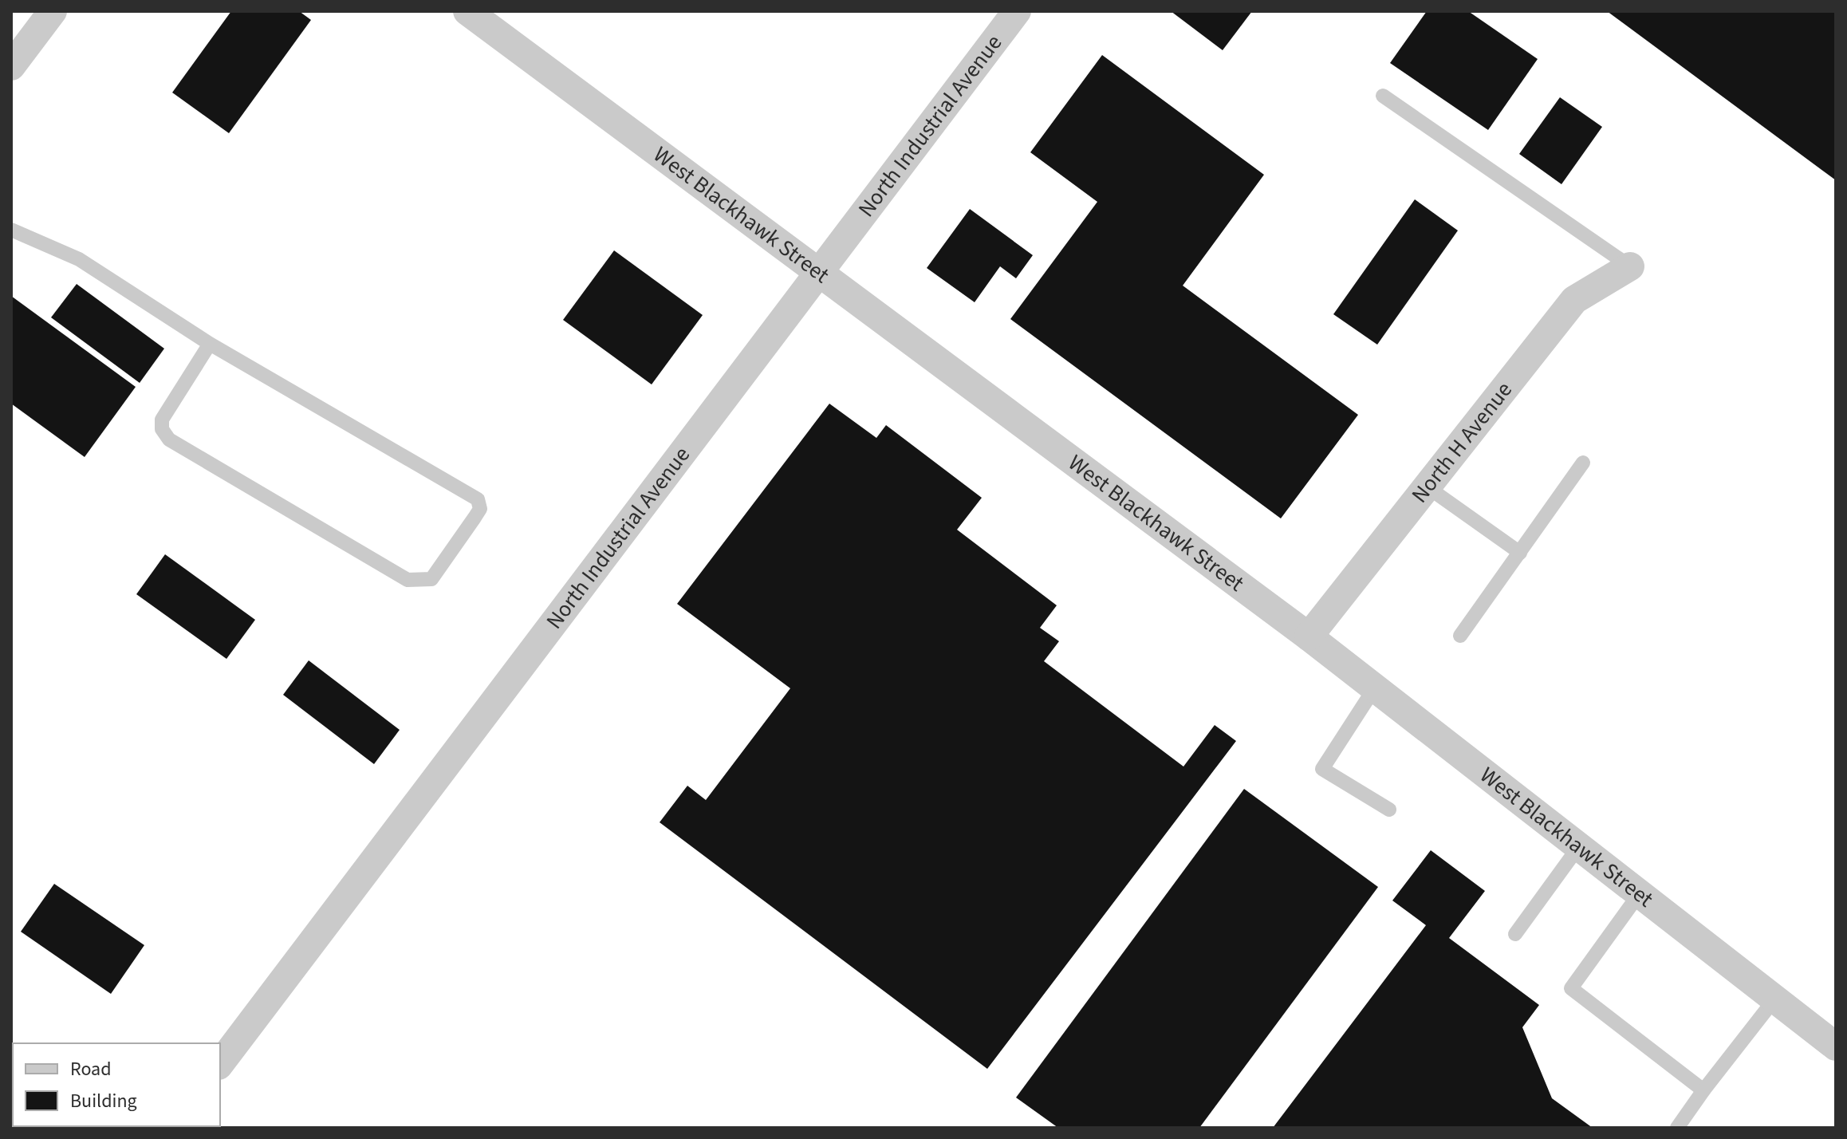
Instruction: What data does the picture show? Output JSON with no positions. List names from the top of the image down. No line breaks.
{"streets":{"street":["North Industrial Avenue","West Blackhawk Street","North H Avenue"]},"crossings":[["North Industrial Avenue","West Blackhawk Street"],["West Blackhawk Street","North H Avenue"]],"legend":["Road","Building"]}
